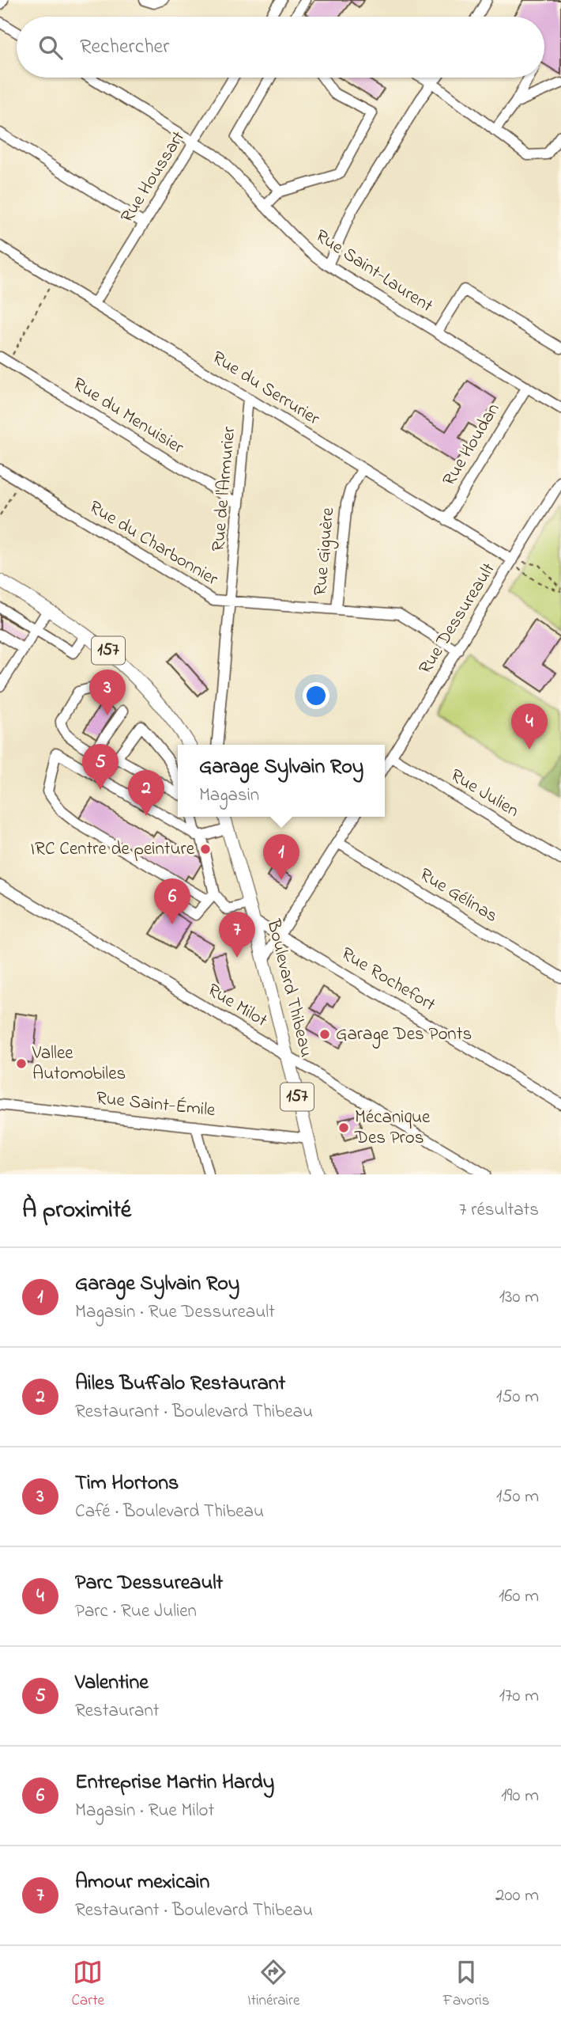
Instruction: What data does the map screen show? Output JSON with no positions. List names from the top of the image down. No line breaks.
{"streets":{"main road":["157","Boulevard Thibeau"],"street":["Rue Houssart","Rue Saint-Laurent","Rue du Serrurier","Rue du Menuisier","Rue Houdan","Rue de l'Armurier","Rue du Charbonnier","Rue Giguère","Rue Dessureault","Rue Julien","Rue Gélinas","Rue Rochefort","Rue Milot","Rue Saint-Émile"]},"crossings":[["Rue Houssart","Rue Saint-Laurent"],["Rue Houssart","Rue du Serrurier"],["Rue Saint-Laurent","Rue Houdan"],["Rue du Serrurier","Rue Houdan"],["Rue du Serrurier","Rue de l'Armurier"],["Rue du Serrurier","Rue Giguère"],["Rue du Serrurier","Rue Dessureault"],["Rue du Menuisier","Rue de l'Armurier"],["Rue de l'Armurier","Rue du Charbonnier"],["Rue du Charbonnier","Rue Giguère"],["Rue du Charbonnier","Rue Dessureault"],["Rue Dessureault","Rue Julien"],["Rue Rochefort","Boulevard Thibeau"],["Boulevard Thibeau","Rue Milot"],["Boulevard Thibeau","Rue Saint-Émile"]],"places":["IRC Centre de peinture","Garage Des Ponts","Vallee Automobiles","Mécanique Des Pros"],"page":{"search":"Rechercher","pins":["3","4","5","2","1","6","7"],"popup":["Garage Sylvain Roy","Magasin"],"heading":["À proximité","7 résultats"],"list":[{"mark":"1","name":"Garage Sylvain Roy","note":"Magasin · Rue Dessureault","value":"130 m"},{"mark":"2","name":"Ailes Buffalo Restaurant","note":"Restaurant · Boulevard Thibeau","value":"150 m"},{"mark":"3","name":"Tim Hortons","note":"Café · Boulevard Thibeau","value":"150 m"},{"mark":"4","name":"Parc Dessureault","note":"Parc · Rue Julien","value":"160 m"},{"mark":"5","name":"Valentine","note":"Restaurant","value":"170 m"},{"mark":"6","name":"Entreprise Martin Hardy","note":"Magasin · Rue Milot","value":"190 m"},{"mark":"7","name":"Amour mexicain","note":"Restaurant · Boulevard Thibeau","value":"200 m"}],"nav":["Carte","Itinéraire","Favoris"]}}
